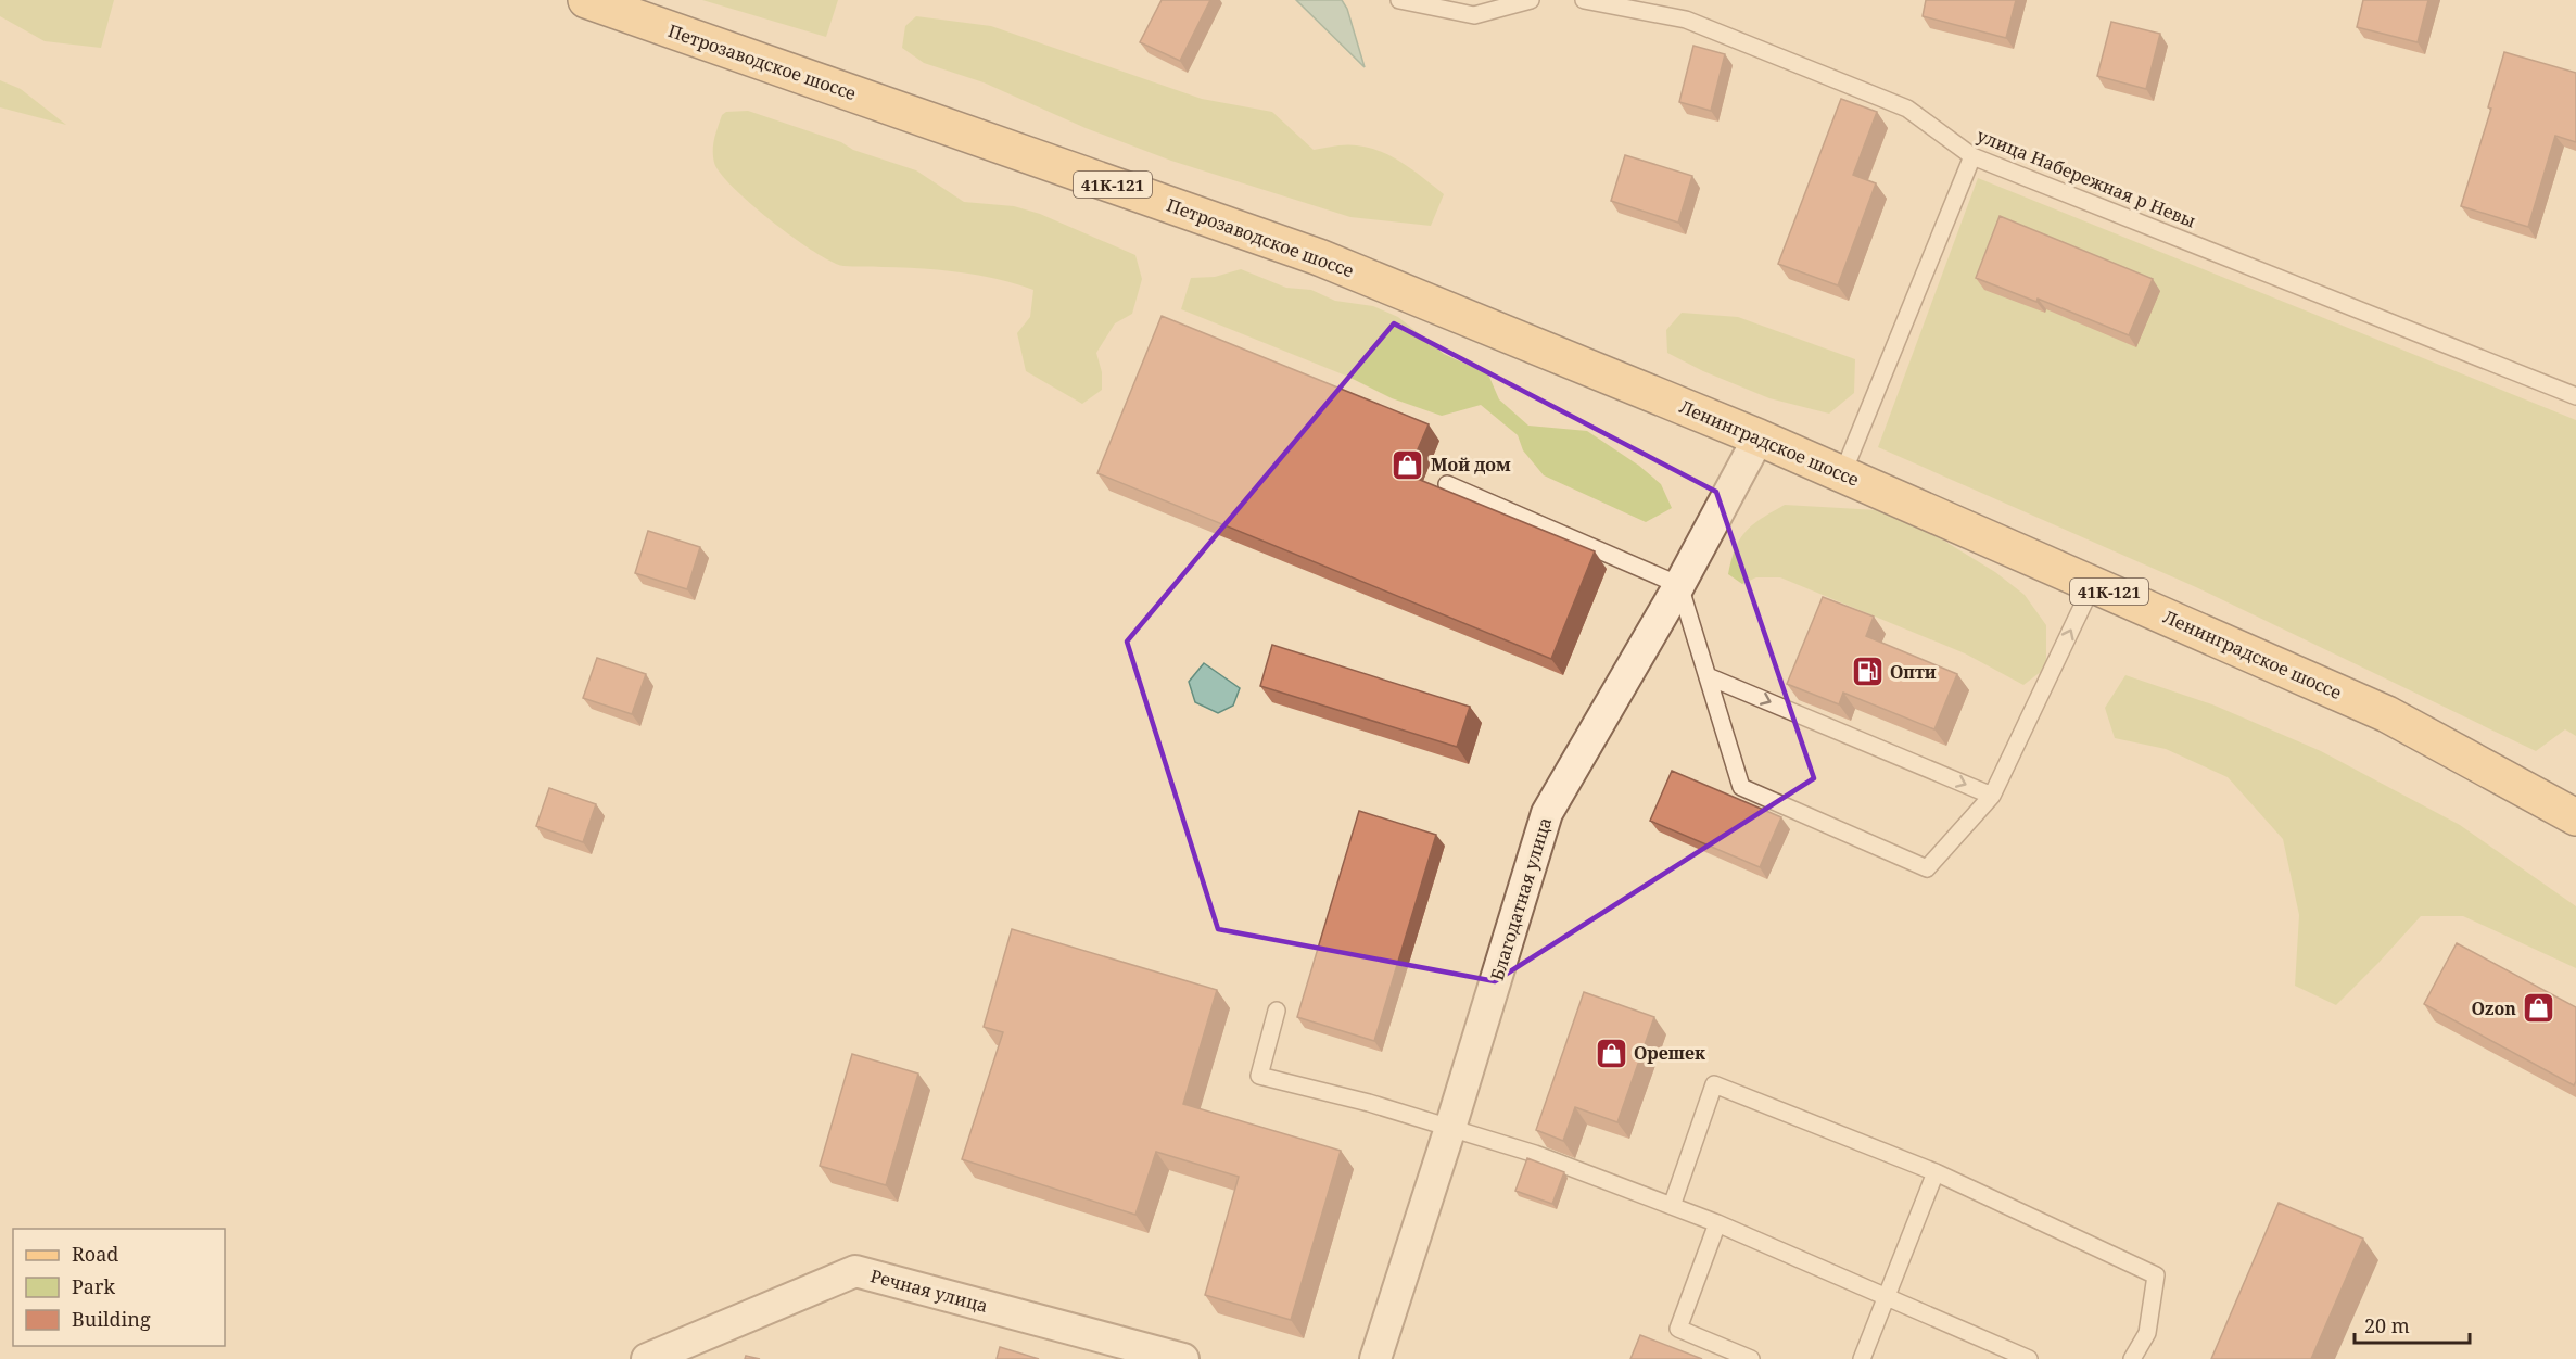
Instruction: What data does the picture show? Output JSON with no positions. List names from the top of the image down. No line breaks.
{"streets":{"main road":["Петрозаводское шоссе","41К-121","Ленинградское шоссе"],"street":["Благодатная улица","Речная улица"],"lane":["улица Набережная р Невы"]},"crossings":[["Петрозаводское шоссе","Ленинградское шоссе"],["Ленинградское шоссе","Благодатная улица"]],"places":{"shop":["Мой дом","Ozon","Орешек"],"fuel station":["Опти"]},"legend":["Road","Park","Building"],"scale_bar":"20 m"}
